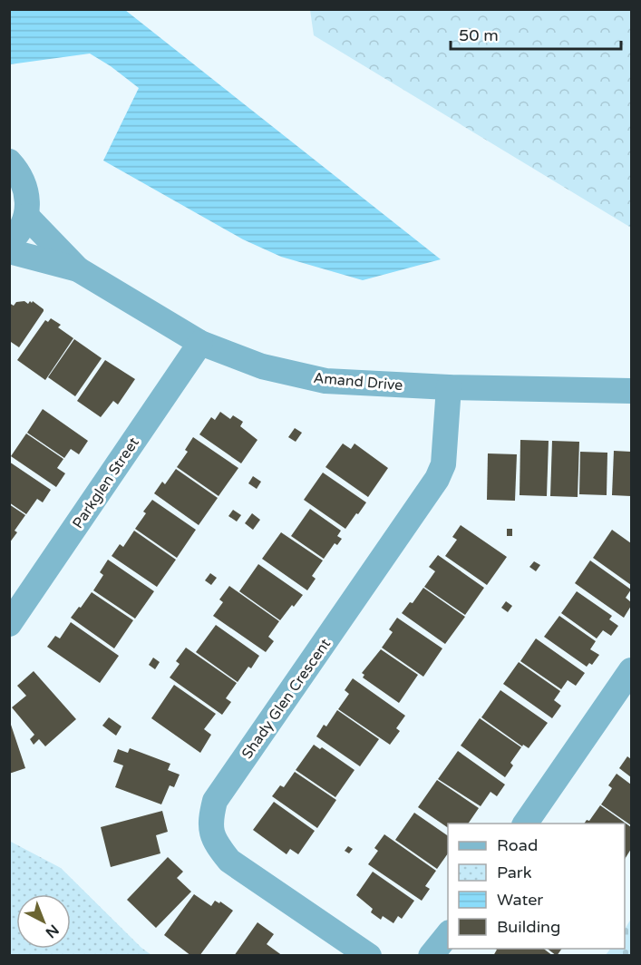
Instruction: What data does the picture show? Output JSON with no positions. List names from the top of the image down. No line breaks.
{"streets":{"street":["Amand Drive","Parkglen Street","Shady Glen Crescent"]},"crossings":[["Amand Drive","Parkglen Street"],["Amand Drive","Shady Glen Crescent"]],"legend":["Road","Park","Water","Building"],"scale_bar":"50 m","north":"bottom right"}
